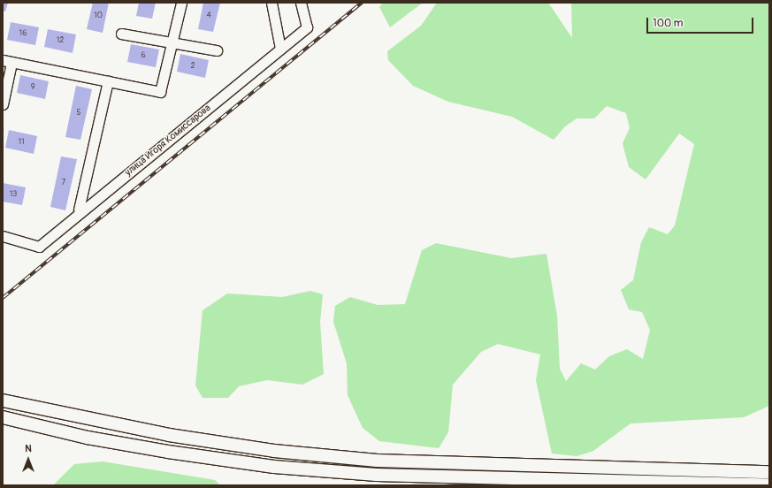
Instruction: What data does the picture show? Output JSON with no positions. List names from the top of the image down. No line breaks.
{"streets":{"street":["улица Игоря Комиссарова"]},"house_numbers":["10","4","16","12","6","2","9","5","11","7","13"],"scale_bar":"100 m","north":"top"}
